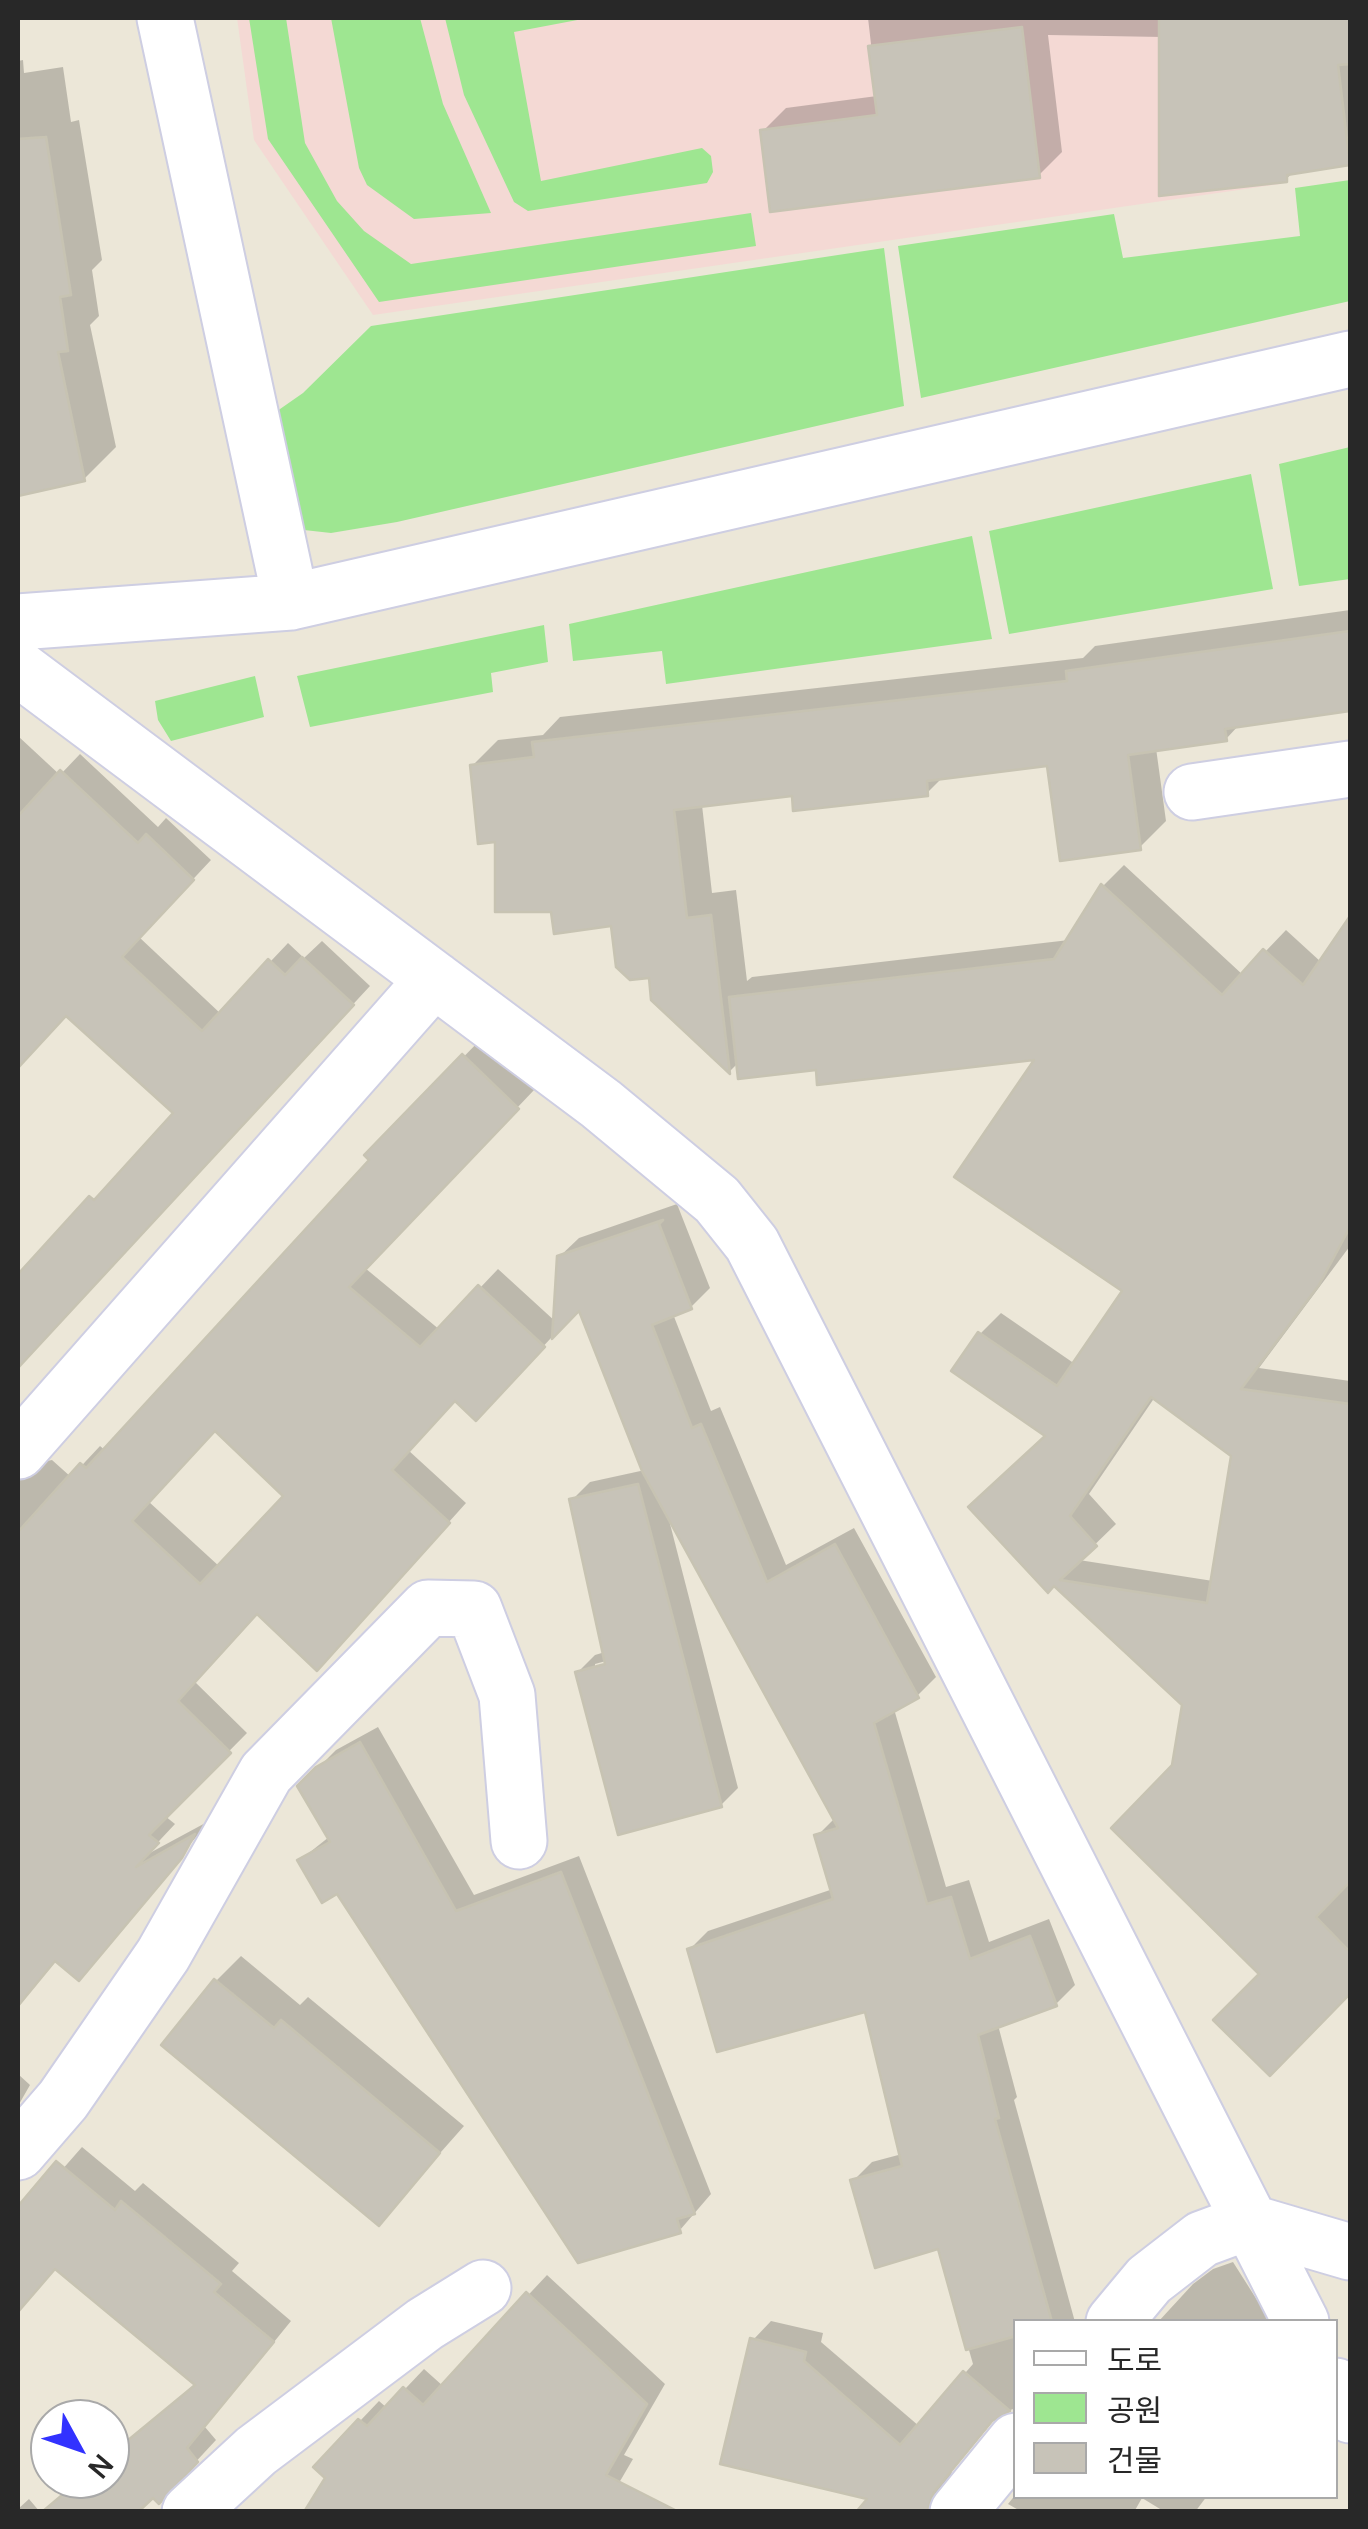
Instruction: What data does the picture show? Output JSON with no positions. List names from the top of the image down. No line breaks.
{"legend":["도로","공원","건물"],"north":"bottom right"}
